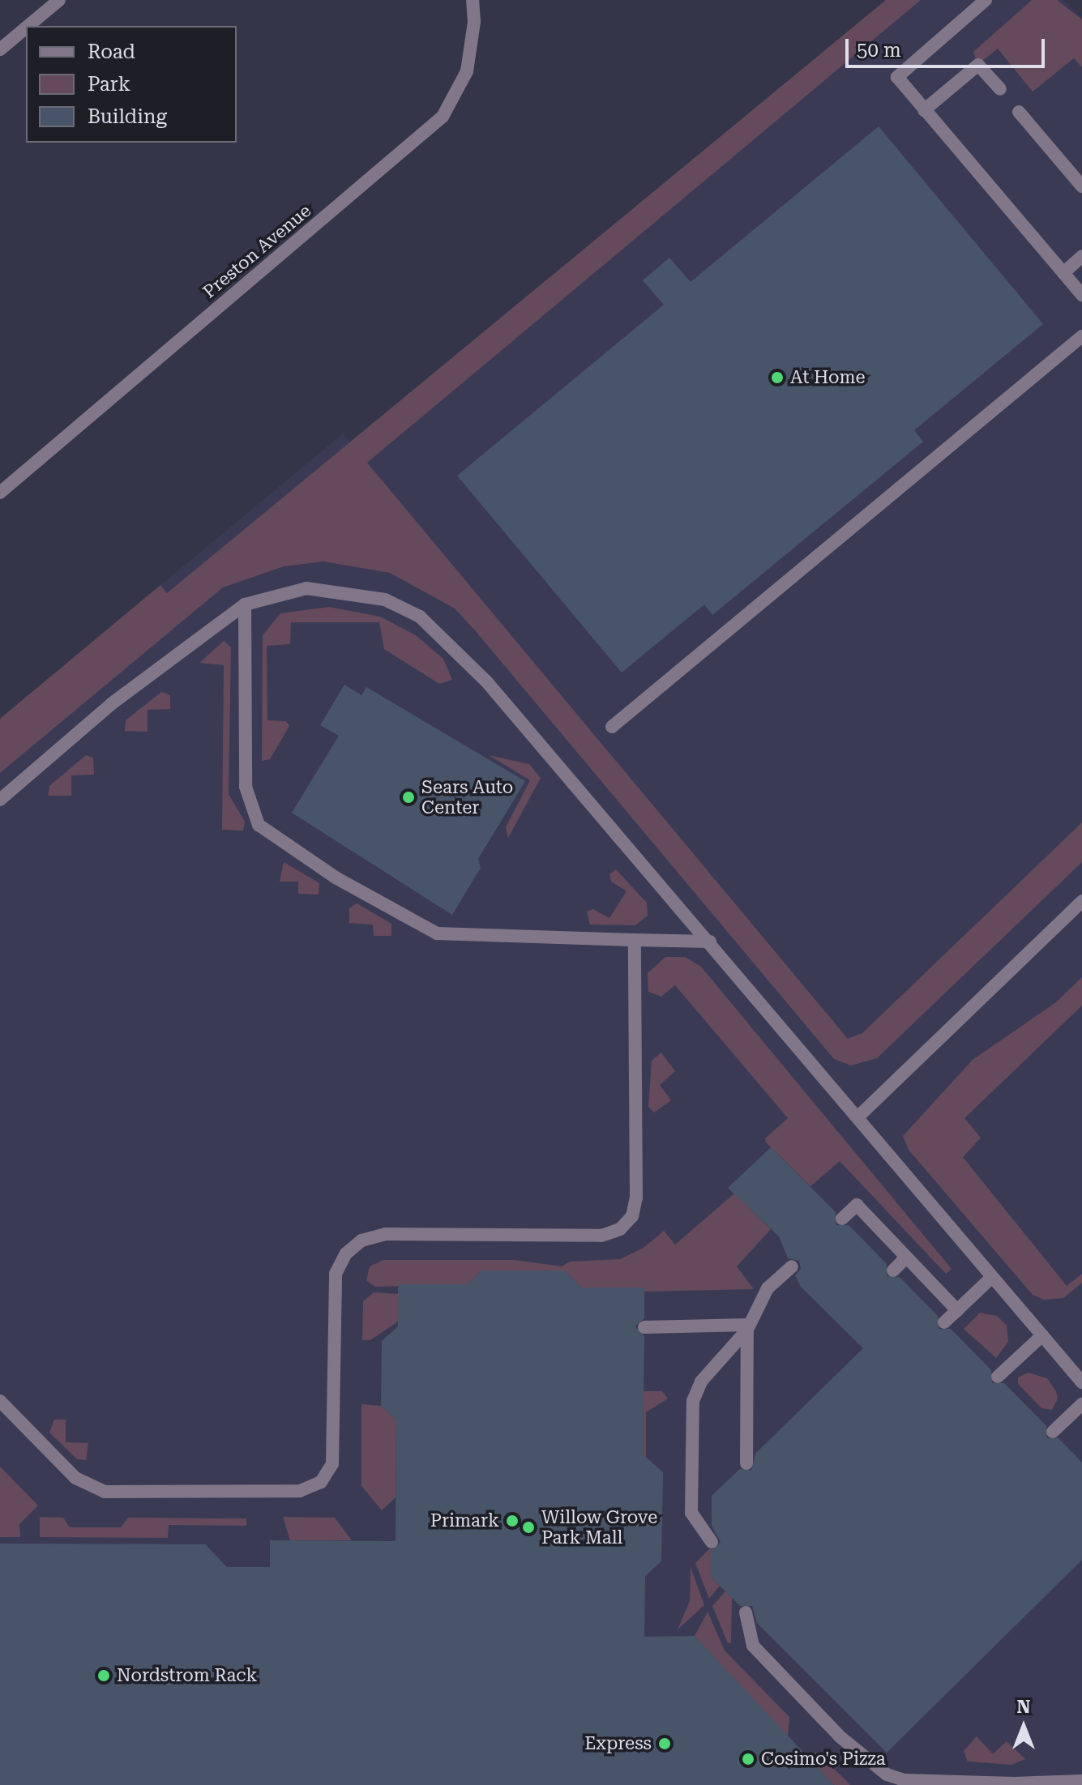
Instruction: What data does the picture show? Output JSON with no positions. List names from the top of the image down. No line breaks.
{"streets":{"street":["Preston Avenue"]},"places":["At Home","Sears Auto Center","Primark","Willow Grove Park Mall","Nordstrom Rack","Express","Cosimo's Pizza"],"legend":["Road","Park","Building"],"scale_bar":"50 m","north":"top"}
